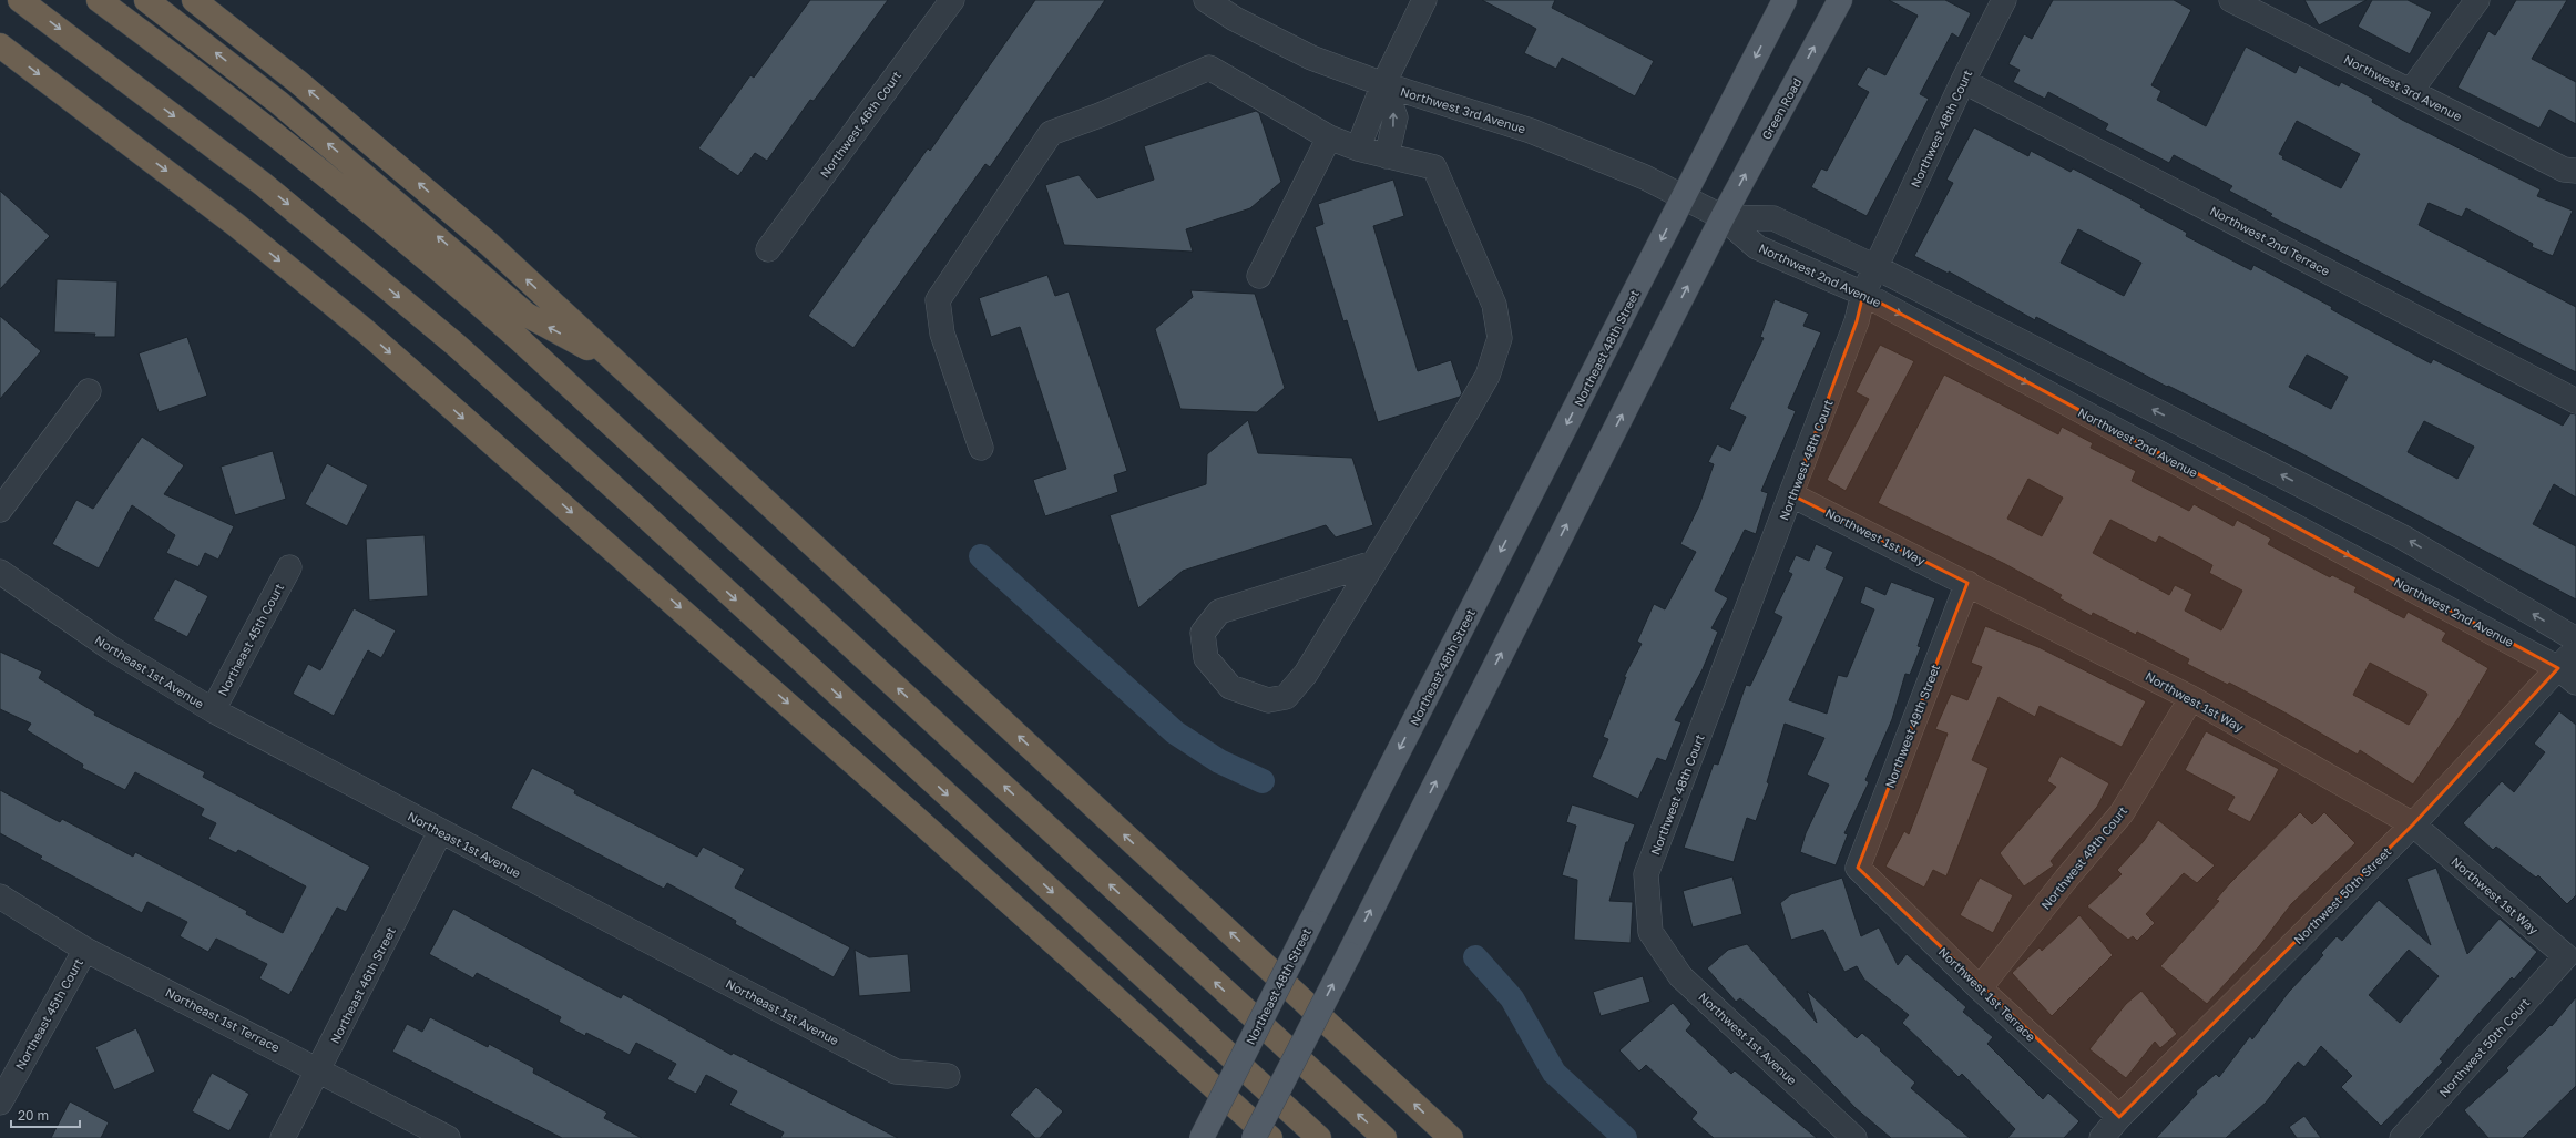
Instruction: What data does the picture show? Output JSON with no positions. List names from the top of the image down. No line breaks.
{"streets":{"main road":["Green Road","Northeast 48th Street"],"street":["Northwest 3rd Avenue","Northwest 46th Court","Northwest 48th Court","Northwest 2nd Terrace","Northwest 2nd Avenue","Northwest 1st Way","Northeast 45th Court","Northeast 1st Avenue","Northwest 49th Street","Northwest 49th Court","Northwest 50th Street","Northeast 46th Street","Northwest 1st Terrace","Northeast 1st Terrace","Northwest 1st Avenue","Northwest 50th Court"]},"crossings":[["Northwest 3rd Avenue","Green Road"],["Northwest 3rd Avenue","Northwest 2nd Avenue"],["Northwest 3rd Avenue","Northeast 48th Street"],["Green Road","Northwest 2nd Avenue"],["Northwest 48th Court","Northwest 2nd Terrace"],["Northwest 48th Court","Northwest 2nd Avenue"],["Northwest 48th Court","Northwest 1st Way"],["Northwest 48th Court","Northwest 1st Avenue"],["Northwest 2nd Avenue","Northwest 50th Street"],["Northwest 1st Way","Northwest 49th Street"],["Northwest 1st Way","Northwest 49th Court"],["Northwest 1st Way","Northwest 50th Street"],["Northwest 1st Way","Northwest 50th Court"],["Northeast 45th Court","Northeast 1st Avenue"],["Northeast 45th Court","Northeast 1st Terrace"],["Northeast 1st Avenue","Northeast 46th Street"],["Northwest 49th Street","Northwest 1st Terrace"],["Northwest 49th Court","Northwest 1st Terrace"],["Northwest 50th Street","Northwest 1st Terrace"],["Northeast 46th Street","Northeast 1st Terrace"]],"scale_bar":"20 m"}
